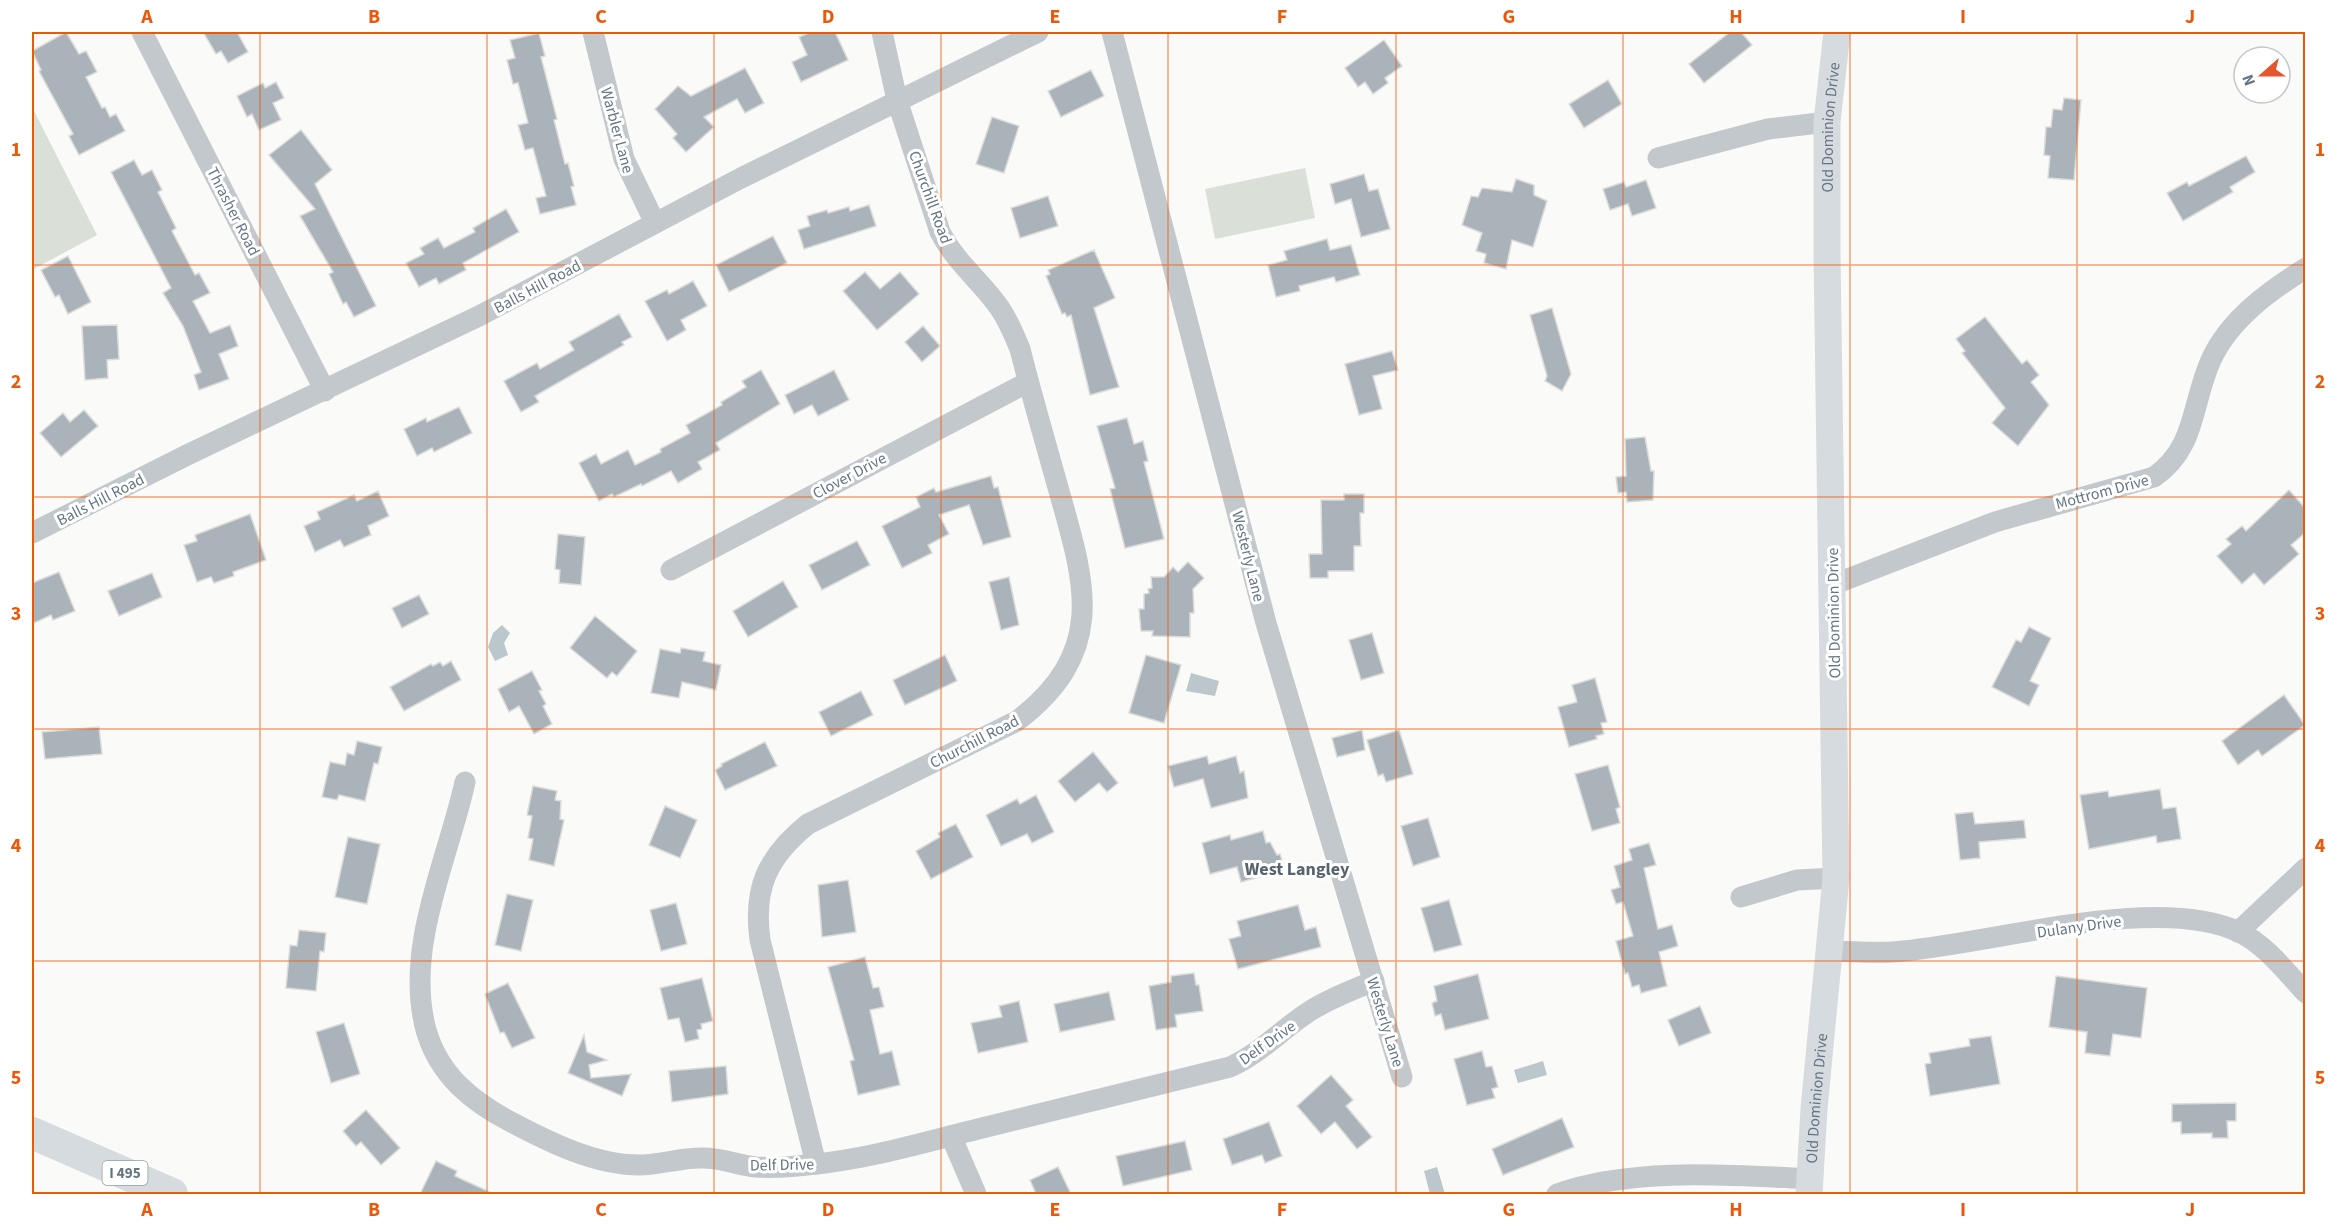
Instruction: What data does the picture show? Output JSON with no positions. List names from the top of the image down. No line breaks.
{"streets":{"highway":["I 495"],"main road":["Old Dominion Drive"],"street":["Warbler Lane","Churchill Road","Thrasher Road","Balls Hill Road","Clover Drive","Mottrom Drive","Westerly Lane","Dulany Drive","Delf Drive"]},"crossings":[["Old Dominion Drive","Mottrom Drive"],["Old Dominion Drive","Dulany Drive"],["Warbler Lane","Balls Hill Road"],["Churchill Road","Balls Hill Road"],["Churchill Road","Clover Drive"],["Churchill Road","Delf Drive"],["Thrasher Road","Balls Hill Road"],["Westerly Lane","Delf Drive"]],"districts":["West Langley"],"north":"left","grid":{"columns":["A","B","C","D","E","F","G","H","I","J"],"rows":["1","2","3","4","5"]}}
